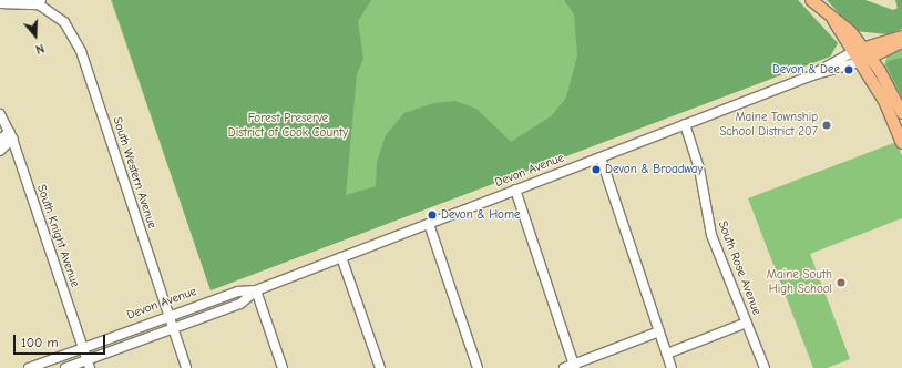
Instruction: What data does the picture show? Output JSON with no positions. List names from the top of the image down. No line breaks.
{"streets":{"main road":["Devon Avenue"],"street":["South Western Avenue","South Knight Avenue","South Rose Avenue"]},"crossings":[["Devon Avenue","South Western Avenue"],["Devon Avenue","South Knight Avenue"],["Devon Avenue","South Rose Avenue"]],"parks":["Forest Preserve District of Cook County"],"places":["Devon & Dee","Maine Township School District 207","Devon & Broadway","Devon & Home","Maine South High School"],"scale_bar":"100 m","north":"bottom"}
